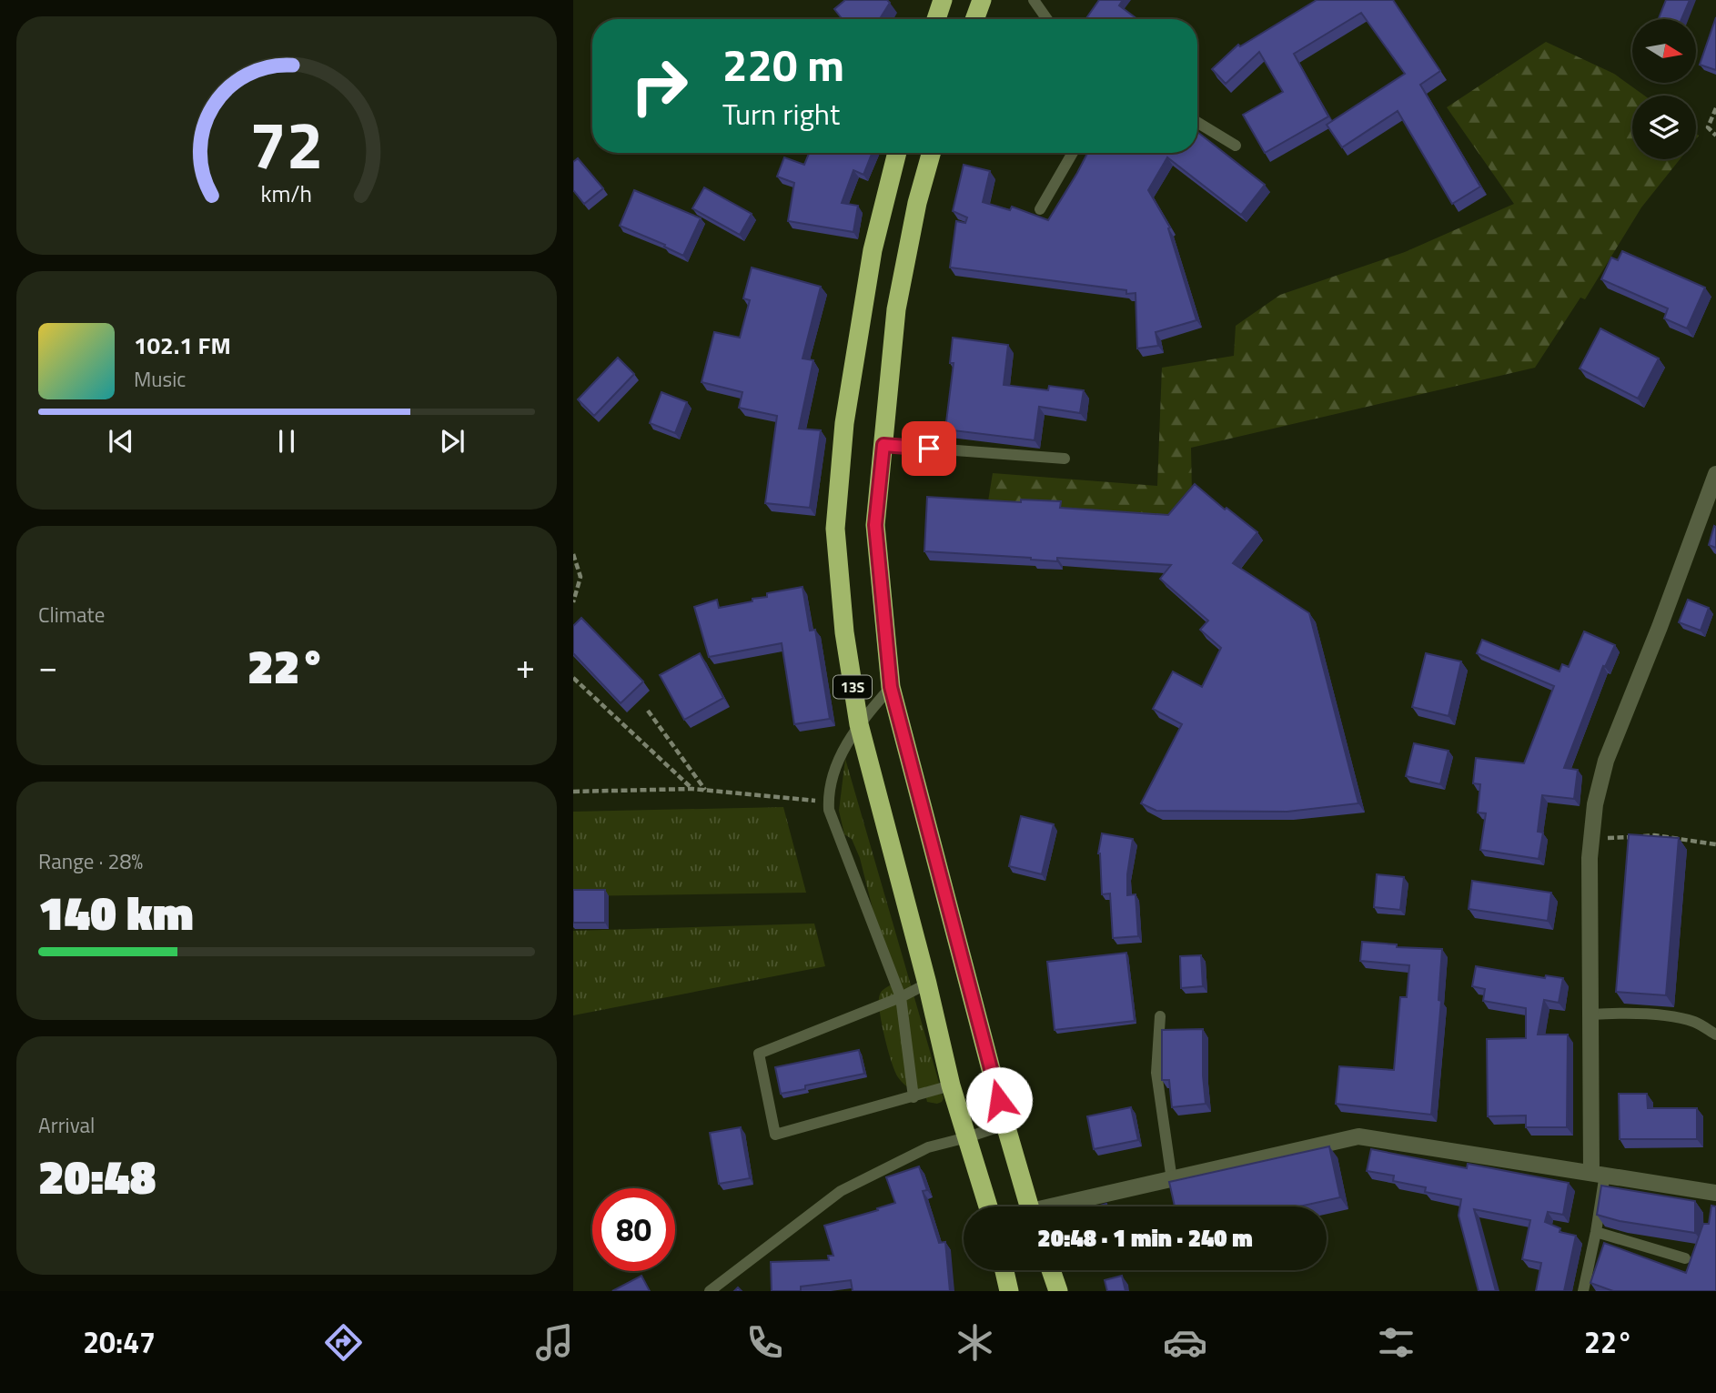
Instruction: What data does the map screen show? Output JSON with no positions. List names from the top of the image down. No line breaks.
{"streets":{"highway":["13S"]},"north":"right","page":{"turn":["220 m","Turn right"],"song":["102.1 FM","Music"],"tile":["Climate",["Range · 28%","140 km"],["Arrival","20:48"]],"heat":["−","22°","+"],"limit":"80","trip":"20:48 · 1 min · 240 m","tabs":["20:47","22°"],"gauge":["72","km/h"]}}
